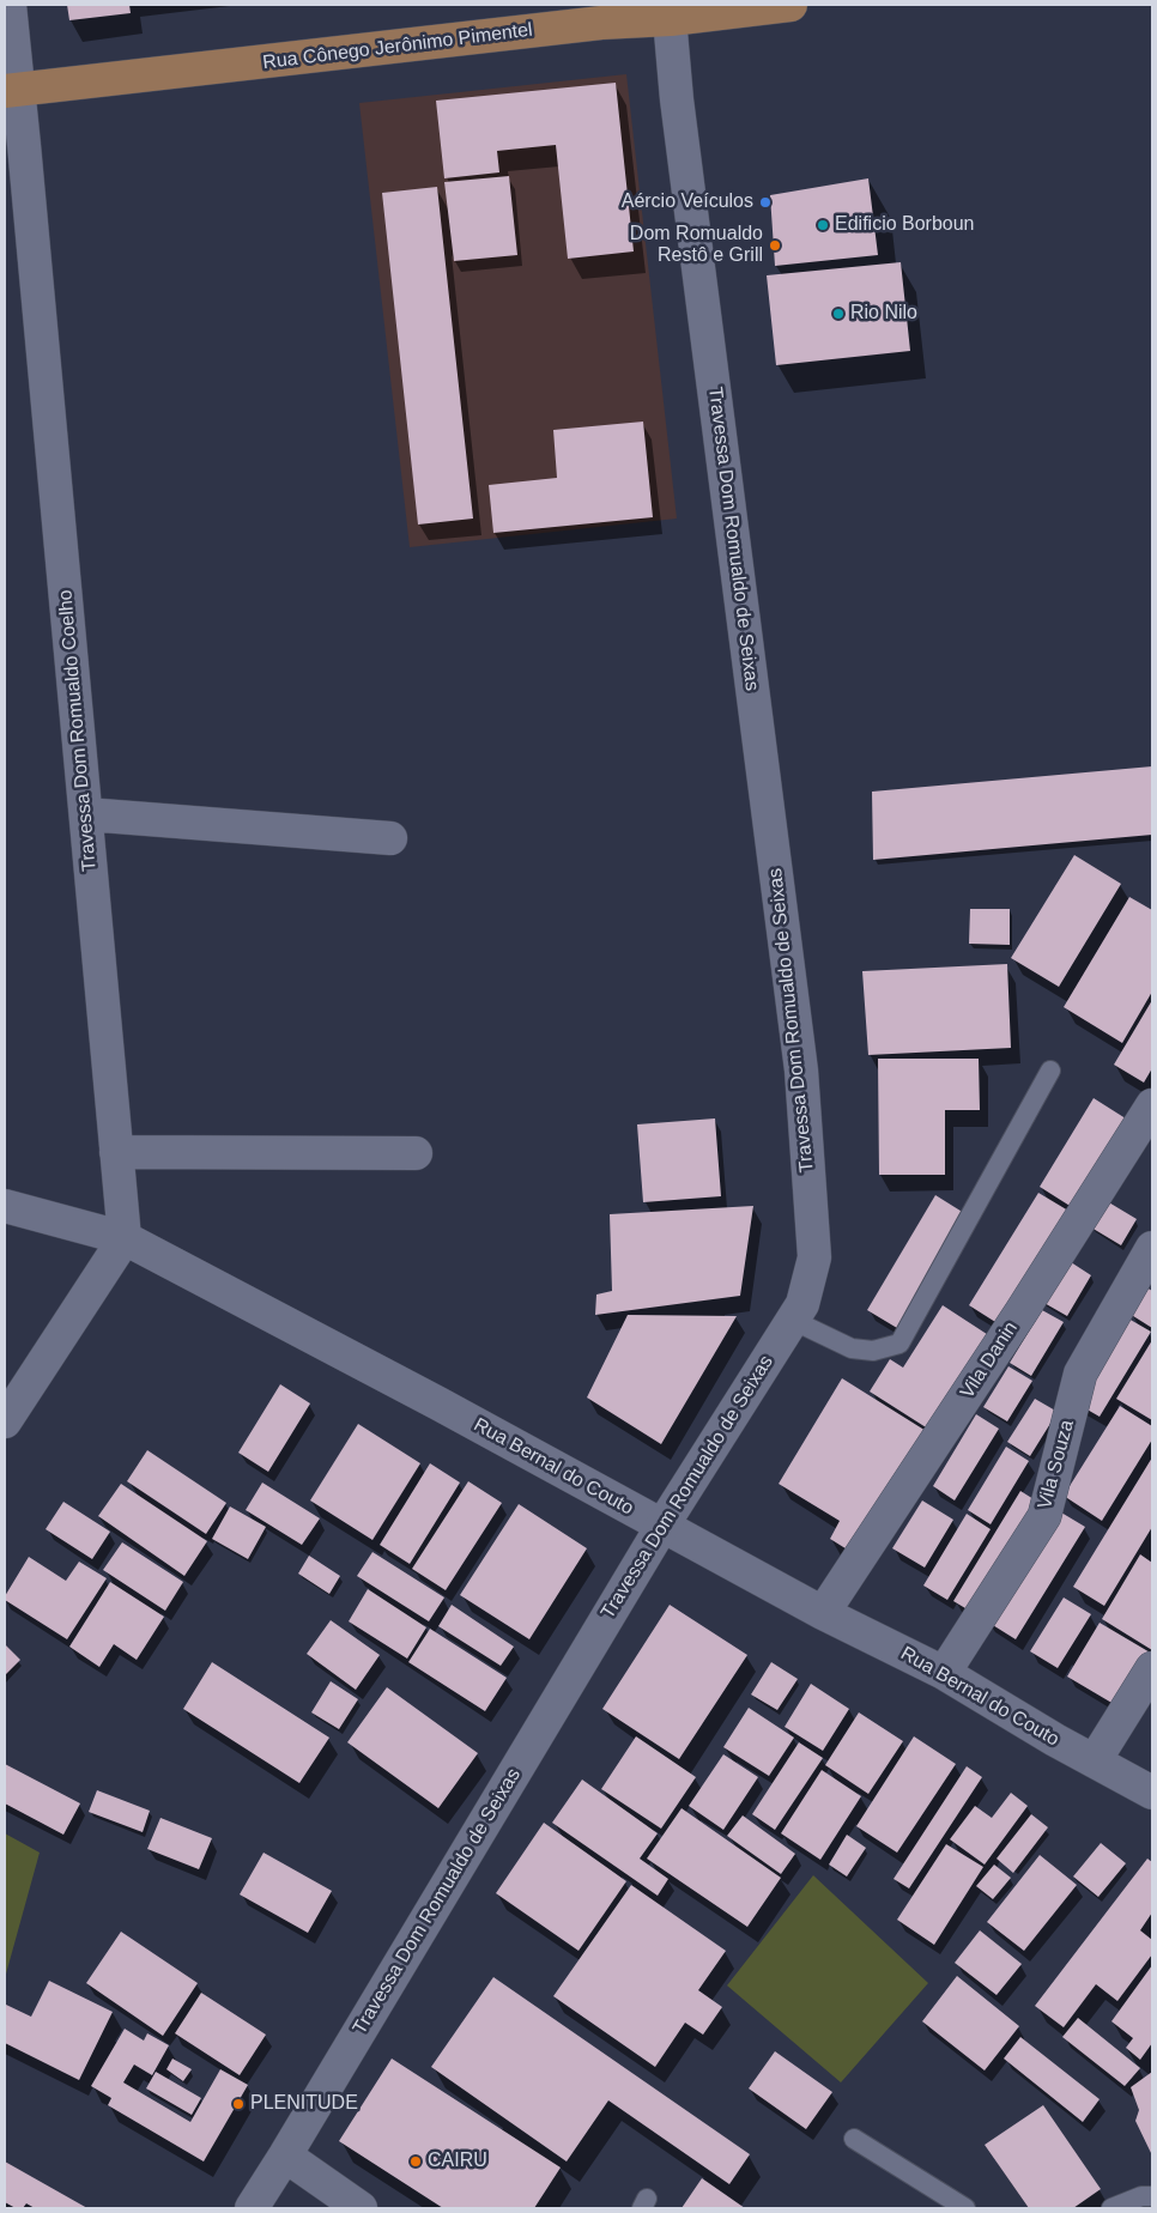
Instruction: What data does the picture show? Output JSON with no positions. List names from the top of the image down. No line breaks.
{"streets":{"main road":["Rua Cônego Jerônimo Pimentel"],"street":["Travessa Dom Romualdo de Seixas","Travessa Dom Romualdo Coelho","Vila Danin","Vila Souza","Rua Bernal do Couto"]},"crossings":[["Rua Cônego Jerônimo Pimentel","Travessa Dom Romualdo de Seixas"],["Rua Cônego Jerônimo Pimentel","Travessa Dom Romualdo Coelho"],["Travessa Dom Romualdo de Seixas","Rua Bernal do Couto"],["Travessa Dom Romualdo Coelho","Rua Bernal do Couto"],["Vila Danin","Rua Bernal do Couto"],["Vila Souza","Rua Bernal do Couto"]],"places":["Aércio Veículos","Edificio Borboun","Dom Romualdo Restô e Grill","Rio Nilo","PLENITUDE","CAIRU"]}
